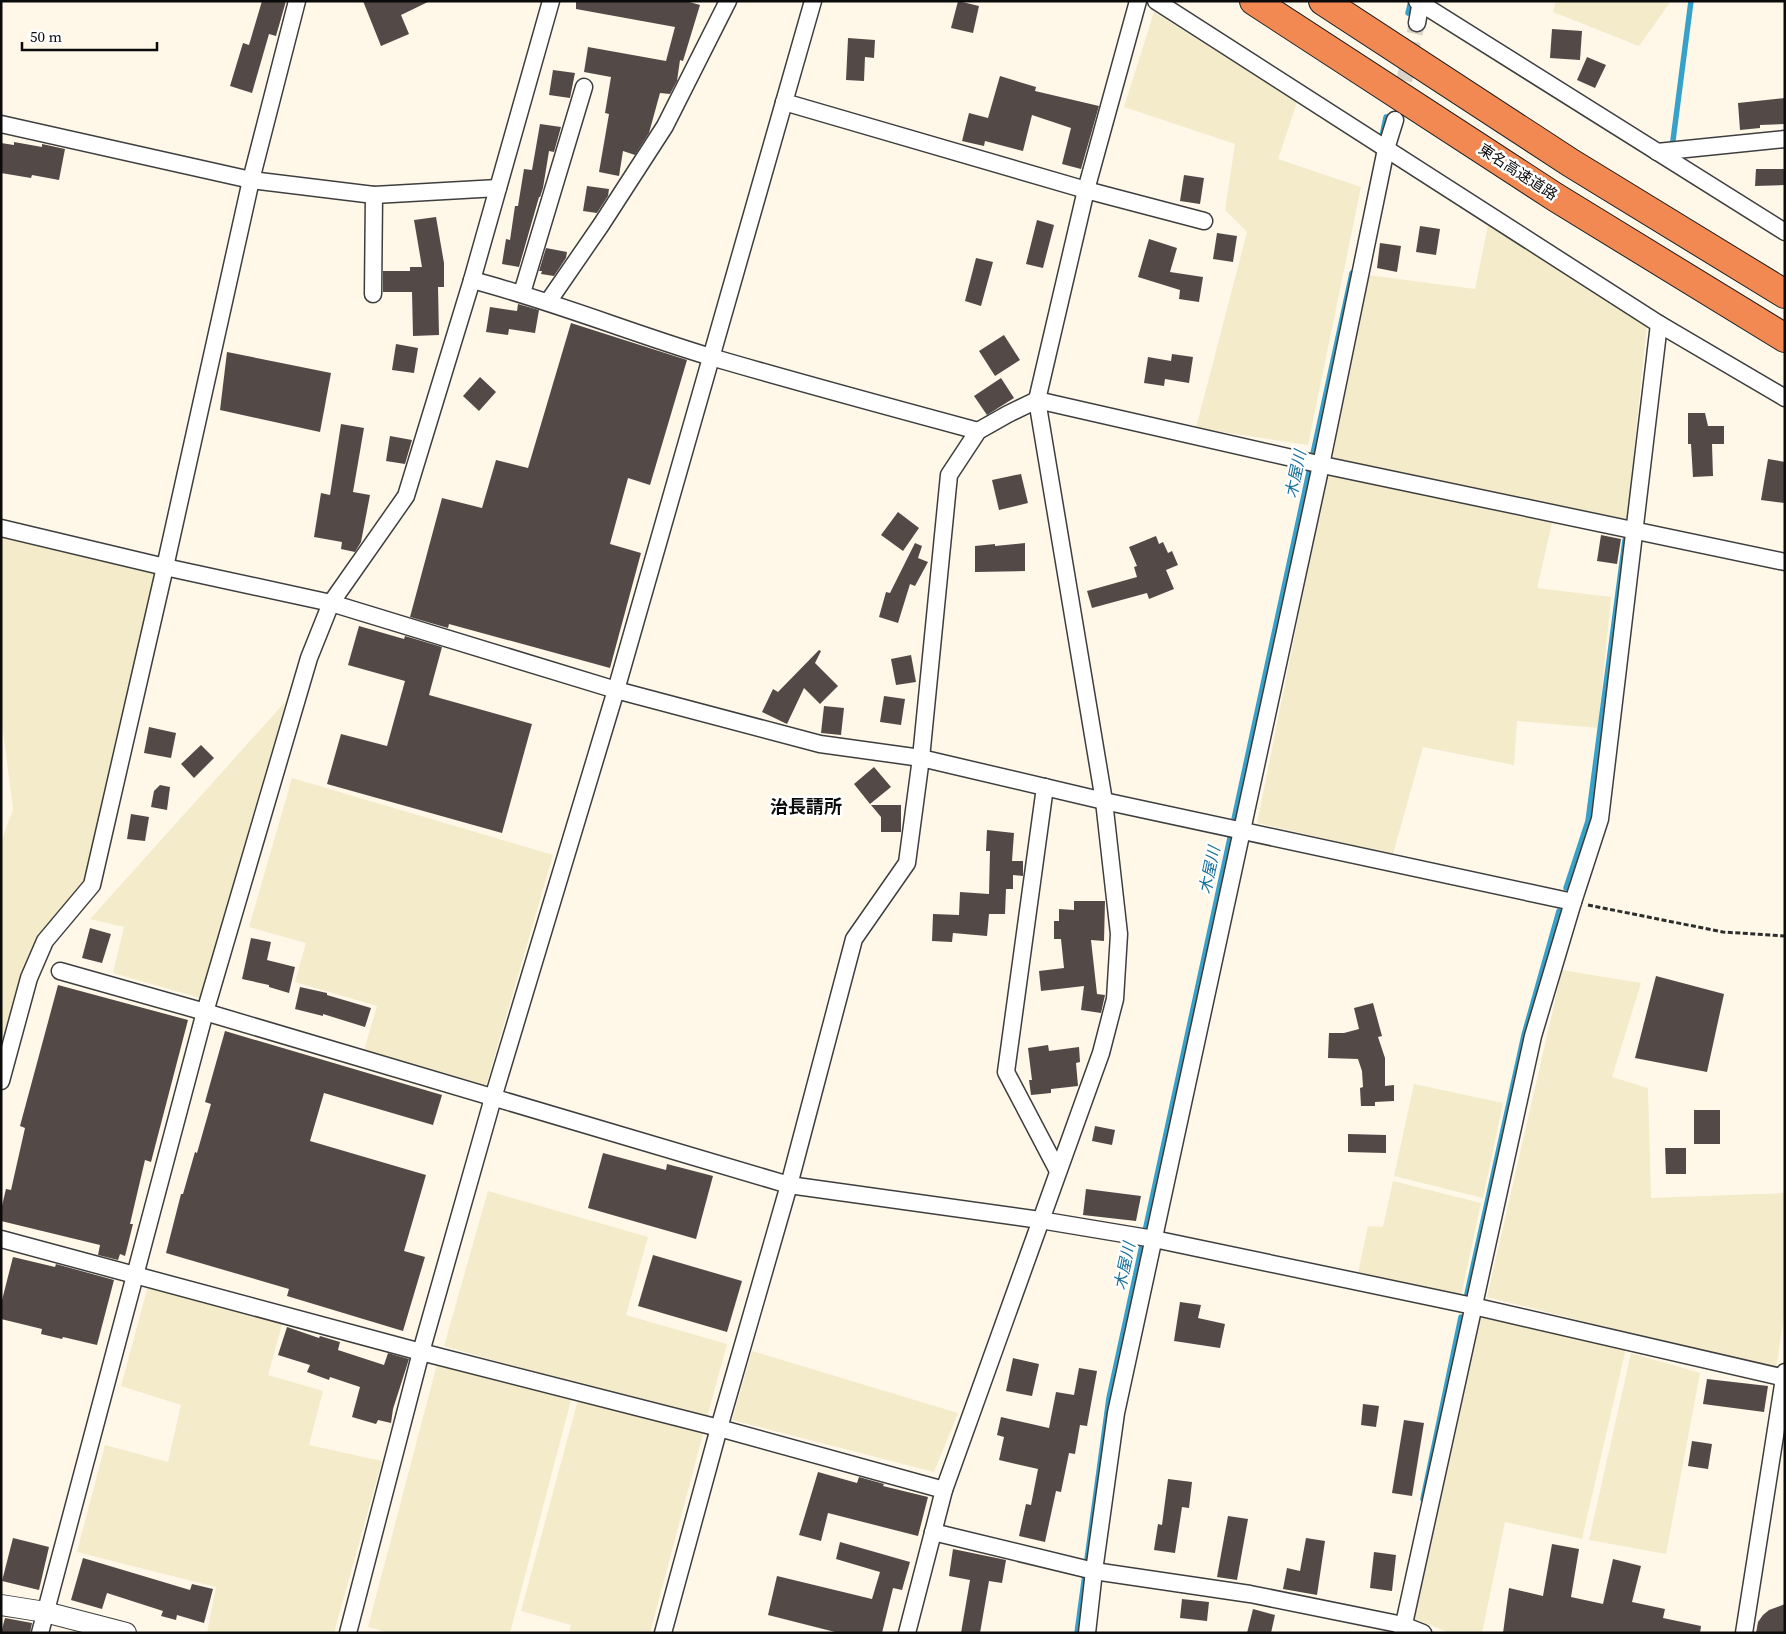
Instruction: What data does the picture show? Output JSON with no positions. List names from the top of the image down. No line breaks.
{"streets":{"highway":["東名高速道路"]},"districts":["治長請所"],"water":["木屋川"],"scale_bar":"50 m"}
